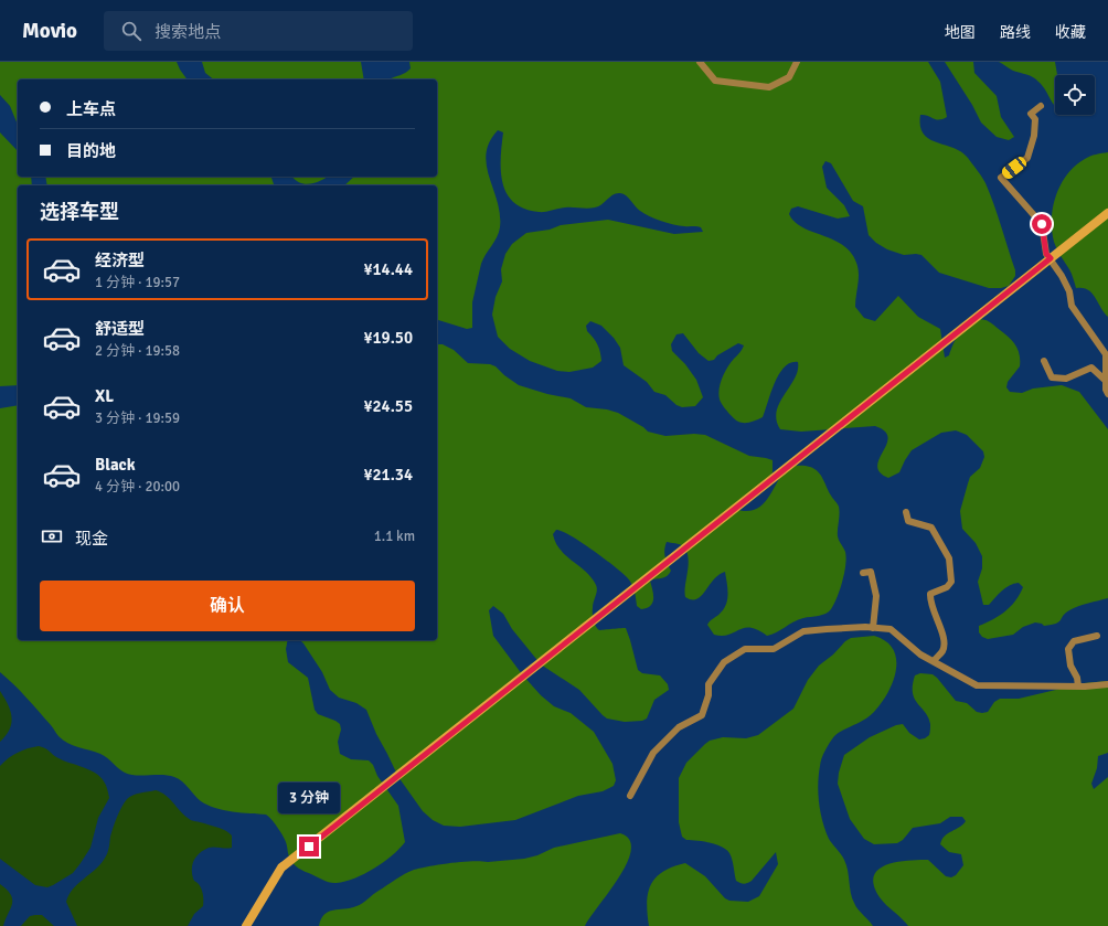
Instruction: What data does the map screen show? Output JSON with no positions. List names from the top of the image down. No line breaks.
{"page":{"header":"Movio","search":"搜索地点","nav":["地图","路线","收藏"],"banner":["上车点","目的地"],"heading":"选择车型","list":[{"name":"经济型","note":"1 分钟 · 19:57","value":"¥14.44"},{"name":"舒适型","note":"2 分钟 · 19:58","value":"¥19.50"},{"name":"XL","note":"3 分钟 · 19:59","value":"¥24.55"},{"name":"Black","note":"4 分钟 · 20:00","value":"¥21.34"}],"pay":["现金","1.1 km"],"buttons":"确认","bubble":"3 分钟"}}
